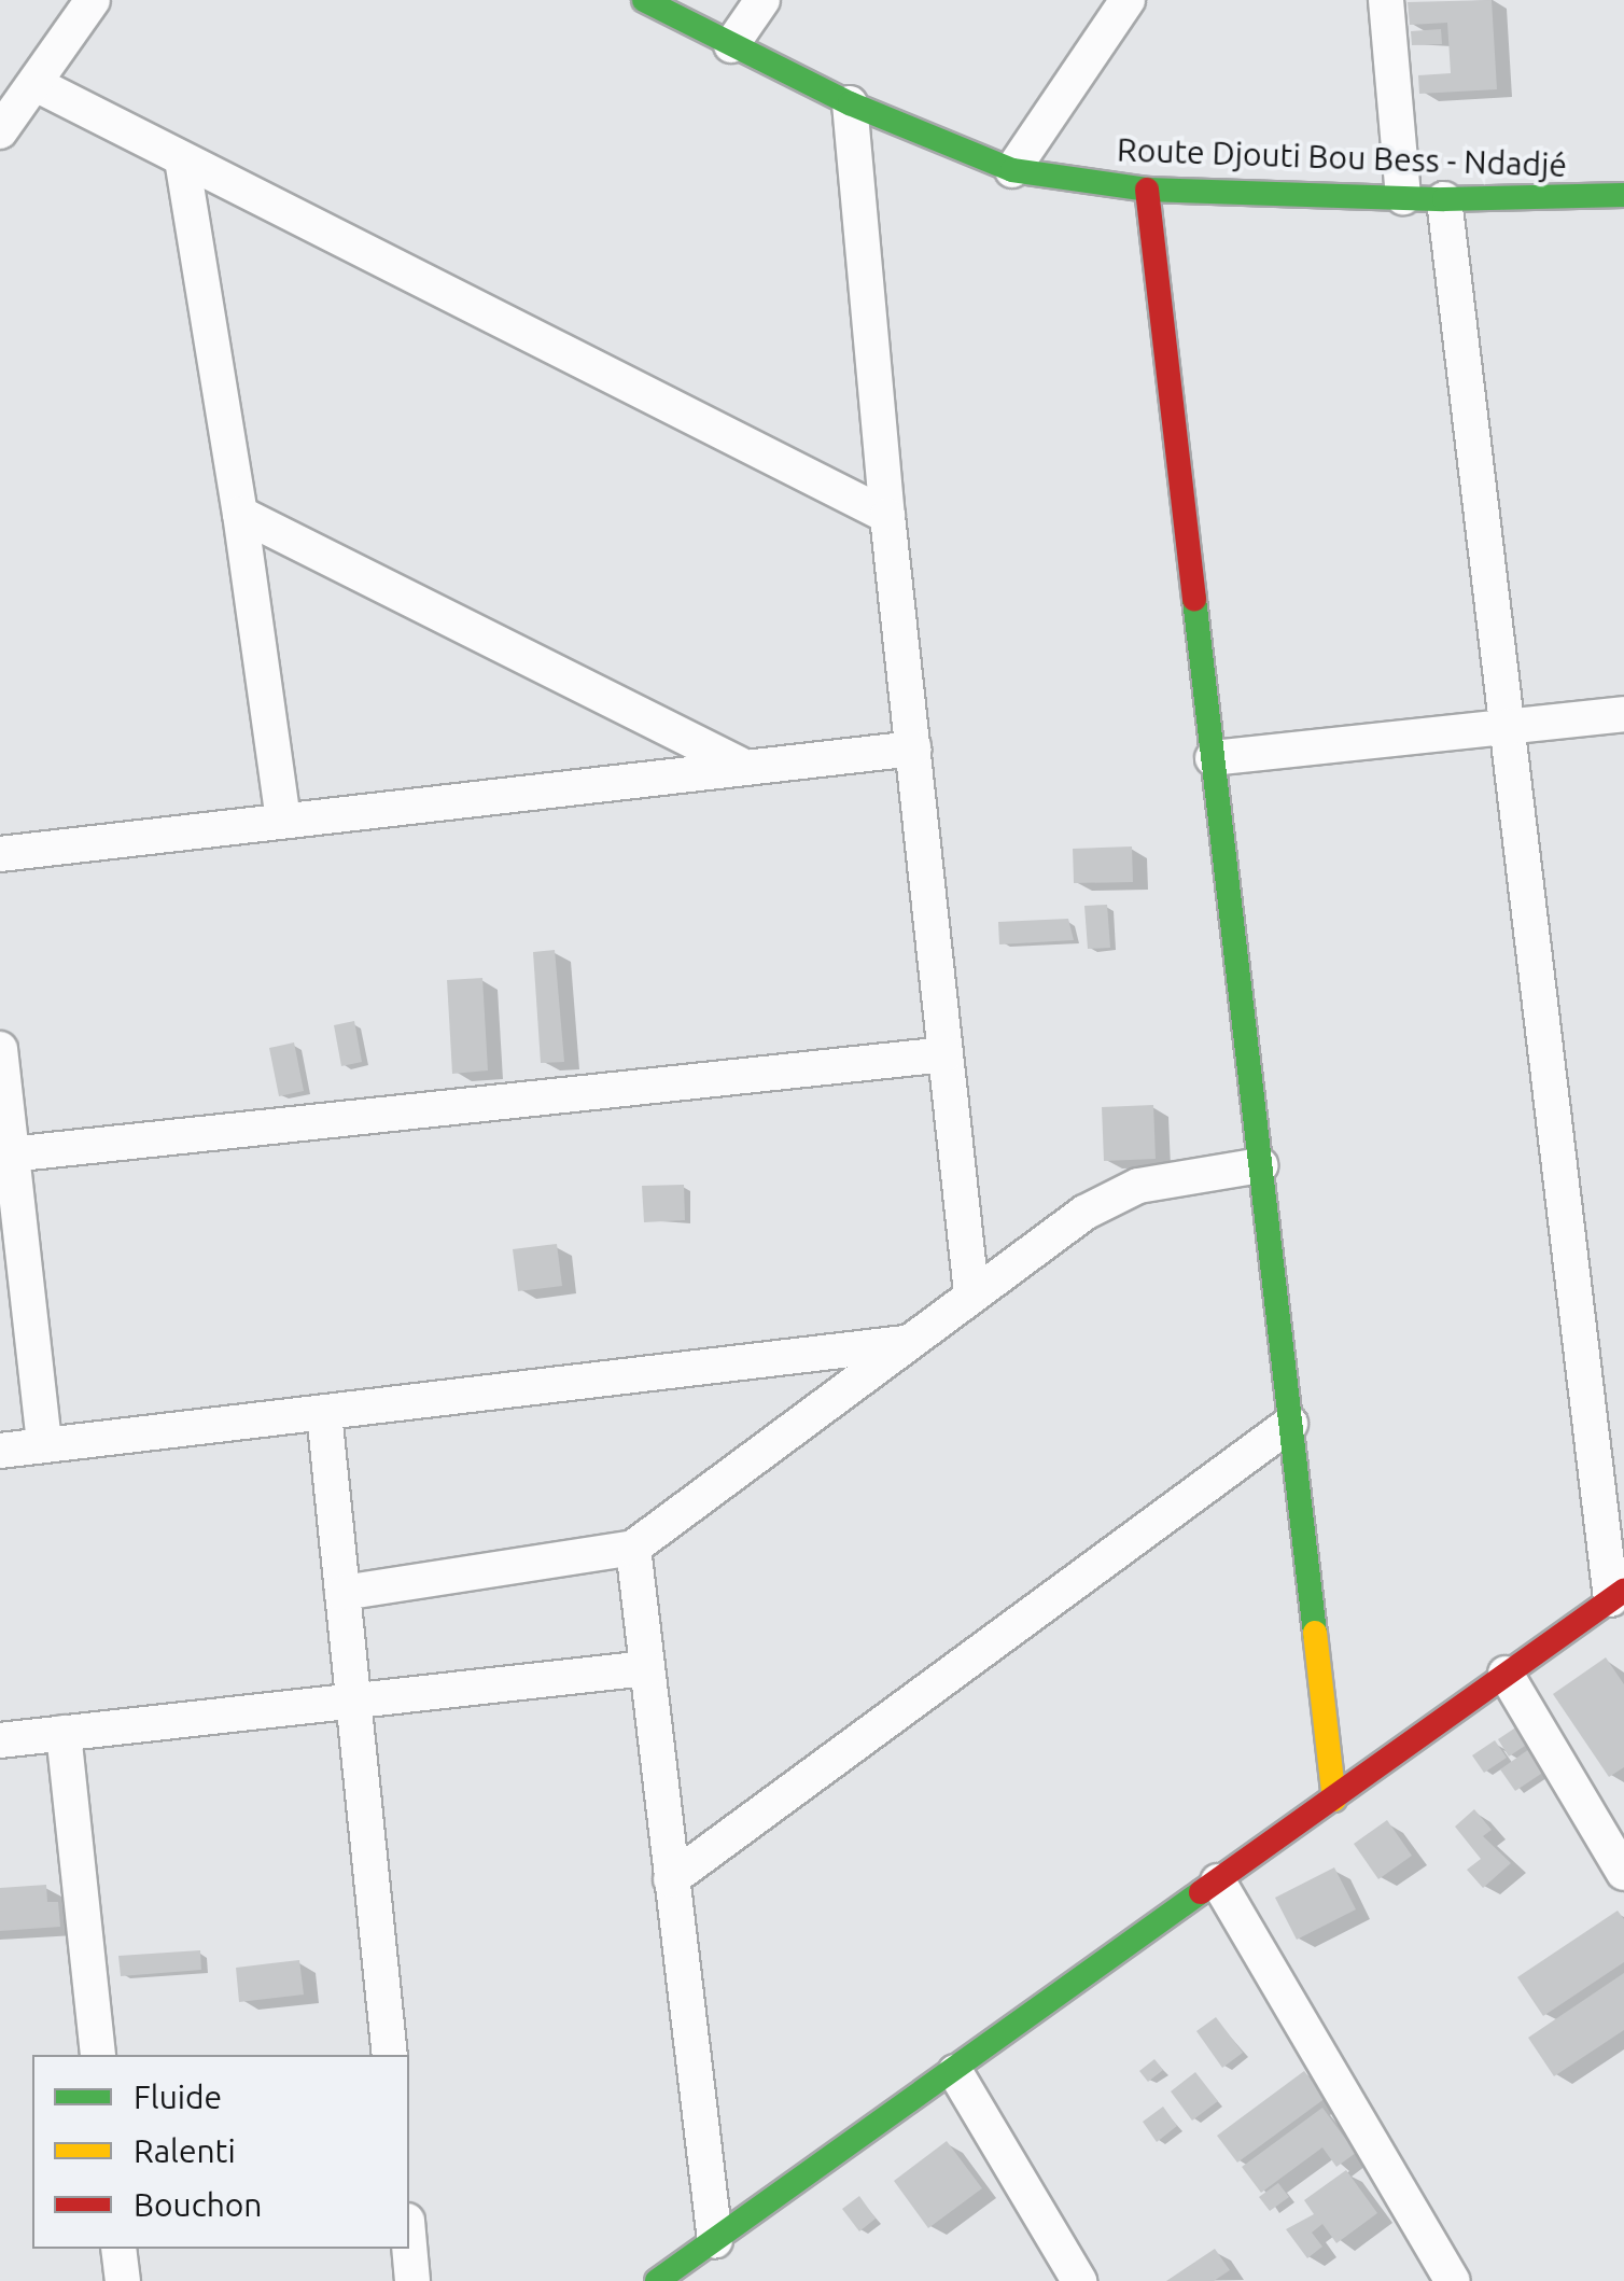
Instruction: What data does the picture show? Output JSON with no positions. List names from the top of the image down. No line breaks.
{"streets":{"street":["Route Djouti Bou Bess - Ndadjé"]},"legend":["Fluide","Ralenti","Bouchon"]}
